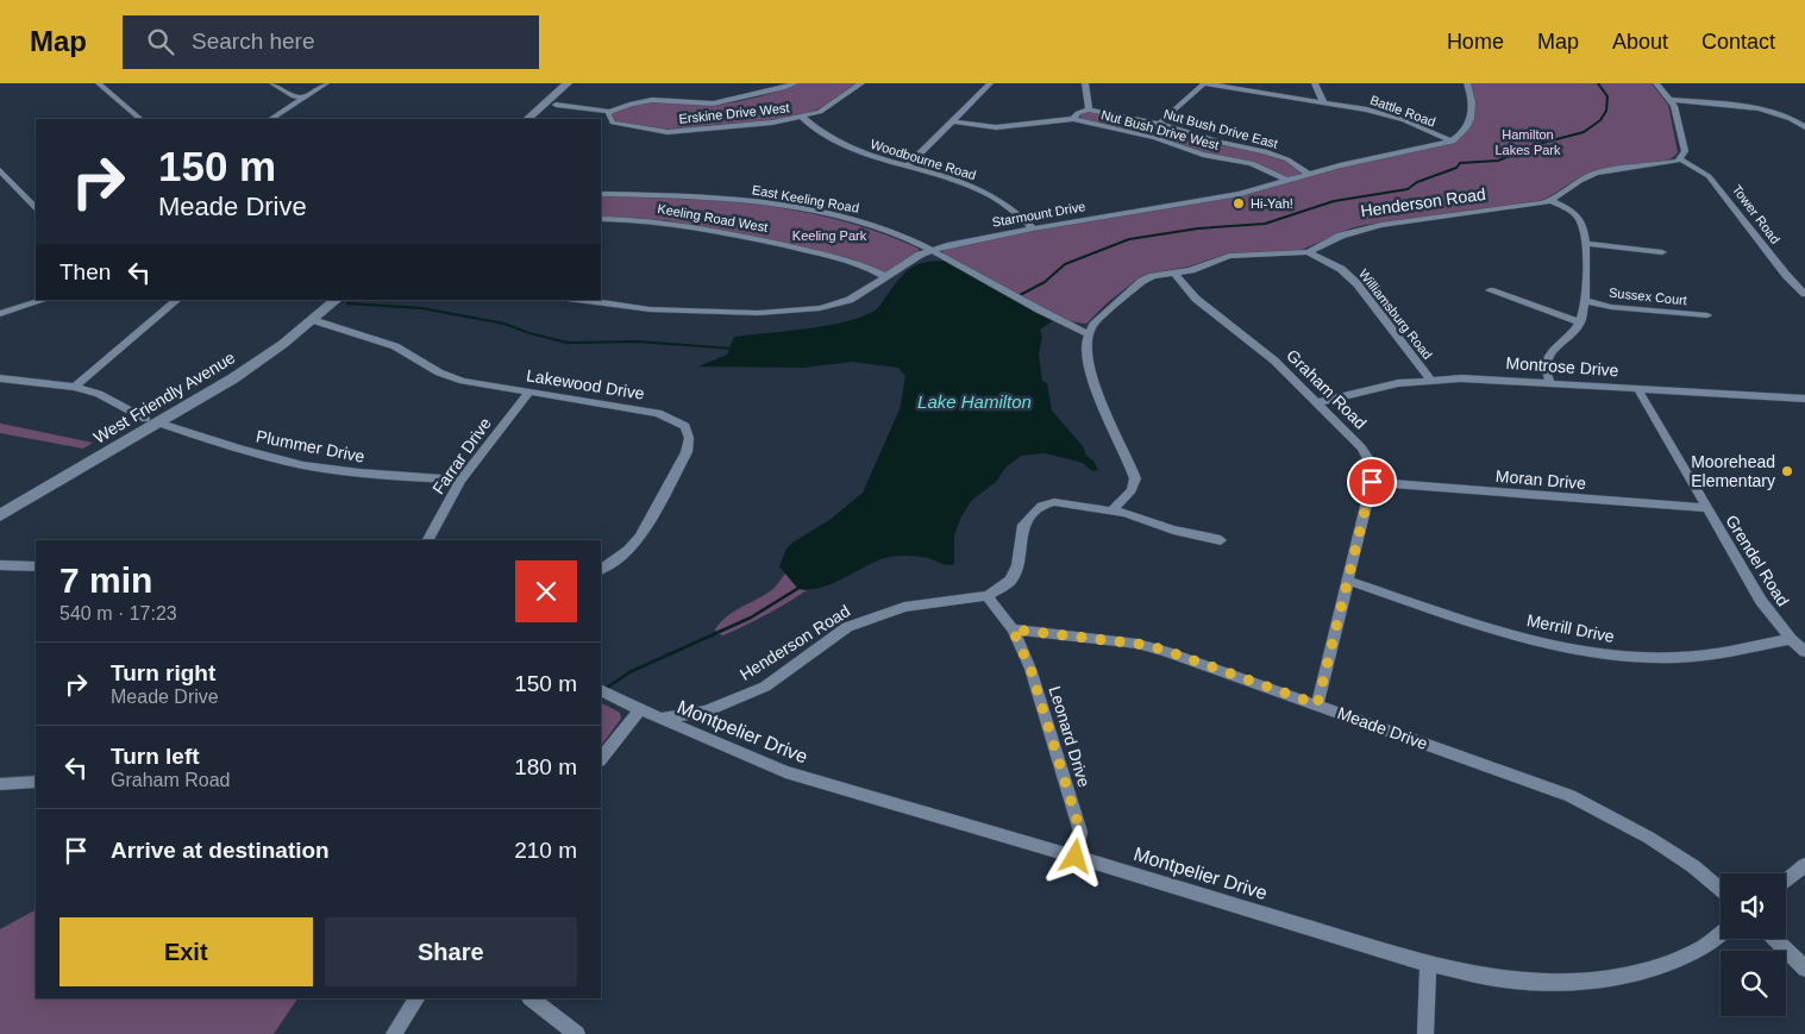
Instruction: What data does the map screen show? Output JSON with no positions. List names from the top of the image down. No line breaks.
{"streets":{"main road":["West Friendly Avenue"],"street":["Battle Road","Erskine Drive West","Nut Bush Drive East","Nut Bush Drive West","Woodbourne Road","East Keeling Road","Henderson Road","Starmount Drive","Tower Road","Keeling Road West","Sussex Court","Williamsburg Road","Montrose Drive","Lakewood Drive","Graham Road","Plummer Drive","Farrar Drive","Moran Drive","Grendel Road","Merrill Drive","Meade Drive","Montpelier Drive","Leonard Drive"]},"crossings":[["Battle Road","Starmount Drive"],["Erskine Drive West","Woodbourne Road"],["Nut Bush Drive East","Starmount Drive"],["Nut Bush Drive West","Starmount Drive"],["Woodbourne Road","Starmount Drive"],["East Keeling Road","Henderson Road"],["East Keeling Road","Starmount Drive"],["Henderson Road","Tower Road"],["Henderson Road","Williamsburg Road"],["Henderson Road","Graham Road"],["Henderson Road","Montpelier Drive"],["Starmount Drive","Keeling Road West"],["Williamsburg Road","Montrose Drive"],["Montrose Drive","Graham Road"],["Montrose Drive","Grendel Road"],["Lakewood Drive","West Friendly Avenue"],["Lakewood Drive","Farrar Drive"],["Graham Road","Moran Drive"],["Graham Road","Merrill Drive"],["Graham Road","Meade Drive"],["West Friendly Avenue","Plummer Drive"],["Plummer Drive","Farrar Drive"],["Moran Drive","Grendel Road"],["Grendel Road","Merrill Drive"],["Meade Drive","Leonard Drive"],["Montpelier Drive","Leonard Drive"]],"water":["Lake Hamilton"],"parks":["Hamilton Lakes Park","Keeling Park"],"places":["Hi-Yah!","Moorehead Elementary"],"page":{"header":"Map","search":"Search here","nav":["Home","Map","About","Contact"],"turn":["150 m","Meade Drive"],"then":"Then","heading":["7 min","540 m · 17:23"],"list":[{"name":"Turn right","note":"Meade Drive","value":"150 m"},{"name":"Turn left","note":"Graham Road","value":"180 m"},{"name":"Arrive at destination","value":"210 m"}],"buttons":["Exit","Share"]}}
